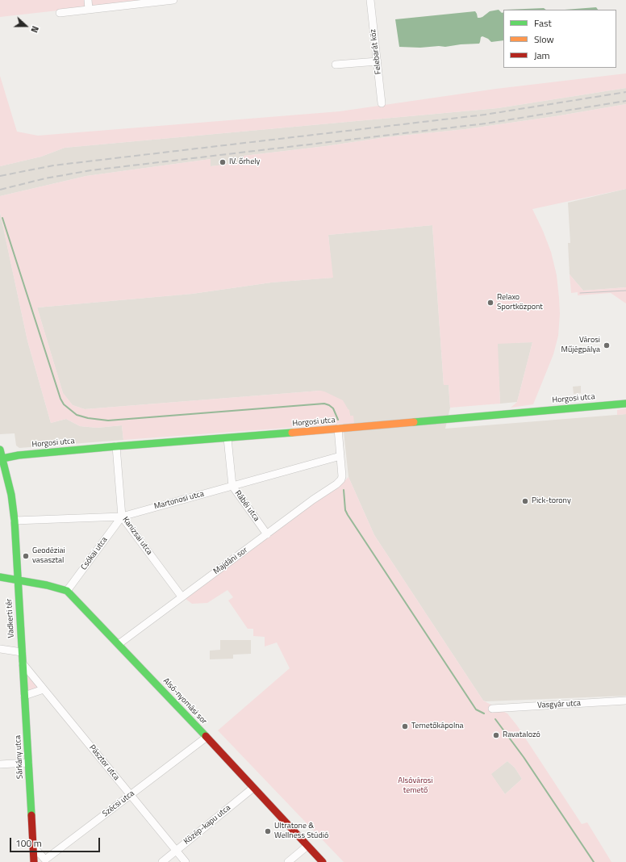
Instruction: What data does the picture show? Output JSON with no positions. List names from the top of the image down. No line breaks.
{"streets":{"street":["Felebarát köz","Horgosi utca","Martonosi utca","Rábéi utca","Kanizsai utca","Csókai utca","Majdáni sor","Vadkerti tér","Alsó-nyomási sor","Vasgyár utca","Sárkány utca","Pásztor utca","Szécsi utca","Közép-kapu utca"]},"crossings":[["Horgosi utca","Rábéi utca"],["Horgosi utca","Kanizsai utca"],["Horgosi utca","Vadkerti tér"],["Martonosi utca","Rábéi utca"],["Martonosi utca","Kanizsai utca"],["Martonosi utca","Csókai utca"],["Martonosi utca","Majdáni sor"],["Martonosi utca","Vadkerti tér"],["Rábéi utca","Majdáni sor"],["Kanizsai utca","Csókai utca"],["Kanizsai utca","Majdáni sor"],["Csókai utca","Alsó-nyomási sor"],["Majdáni sor","Alsó-nyomási sor"],["Vadkerti tér","Sárkány utca"],["Alsó-nyomási sor","Szécsi utca"],["Alsó-nyomási sor","Közép-kapu utca"],["Sárkány utca","Pásztor utca"],["Sárkány utca","Szécsi utca"],["Pásztor utca","Szécsi utca"],["Pásztor utca","Közép-kapu utca"]],"parks":["Alsóvárosi temető"],"places":["IV. őrhely","Relaxo Sportközpont","Városi Műjégpálya","Pick-torony","Geodéziai vasasztal","Temetőkápolna","Ravatalozó","Ultratone & Wellness Stúdió"],"legend":["Fast","Slow","Jam"],"scale_bar":"100 m","north":"right"}
